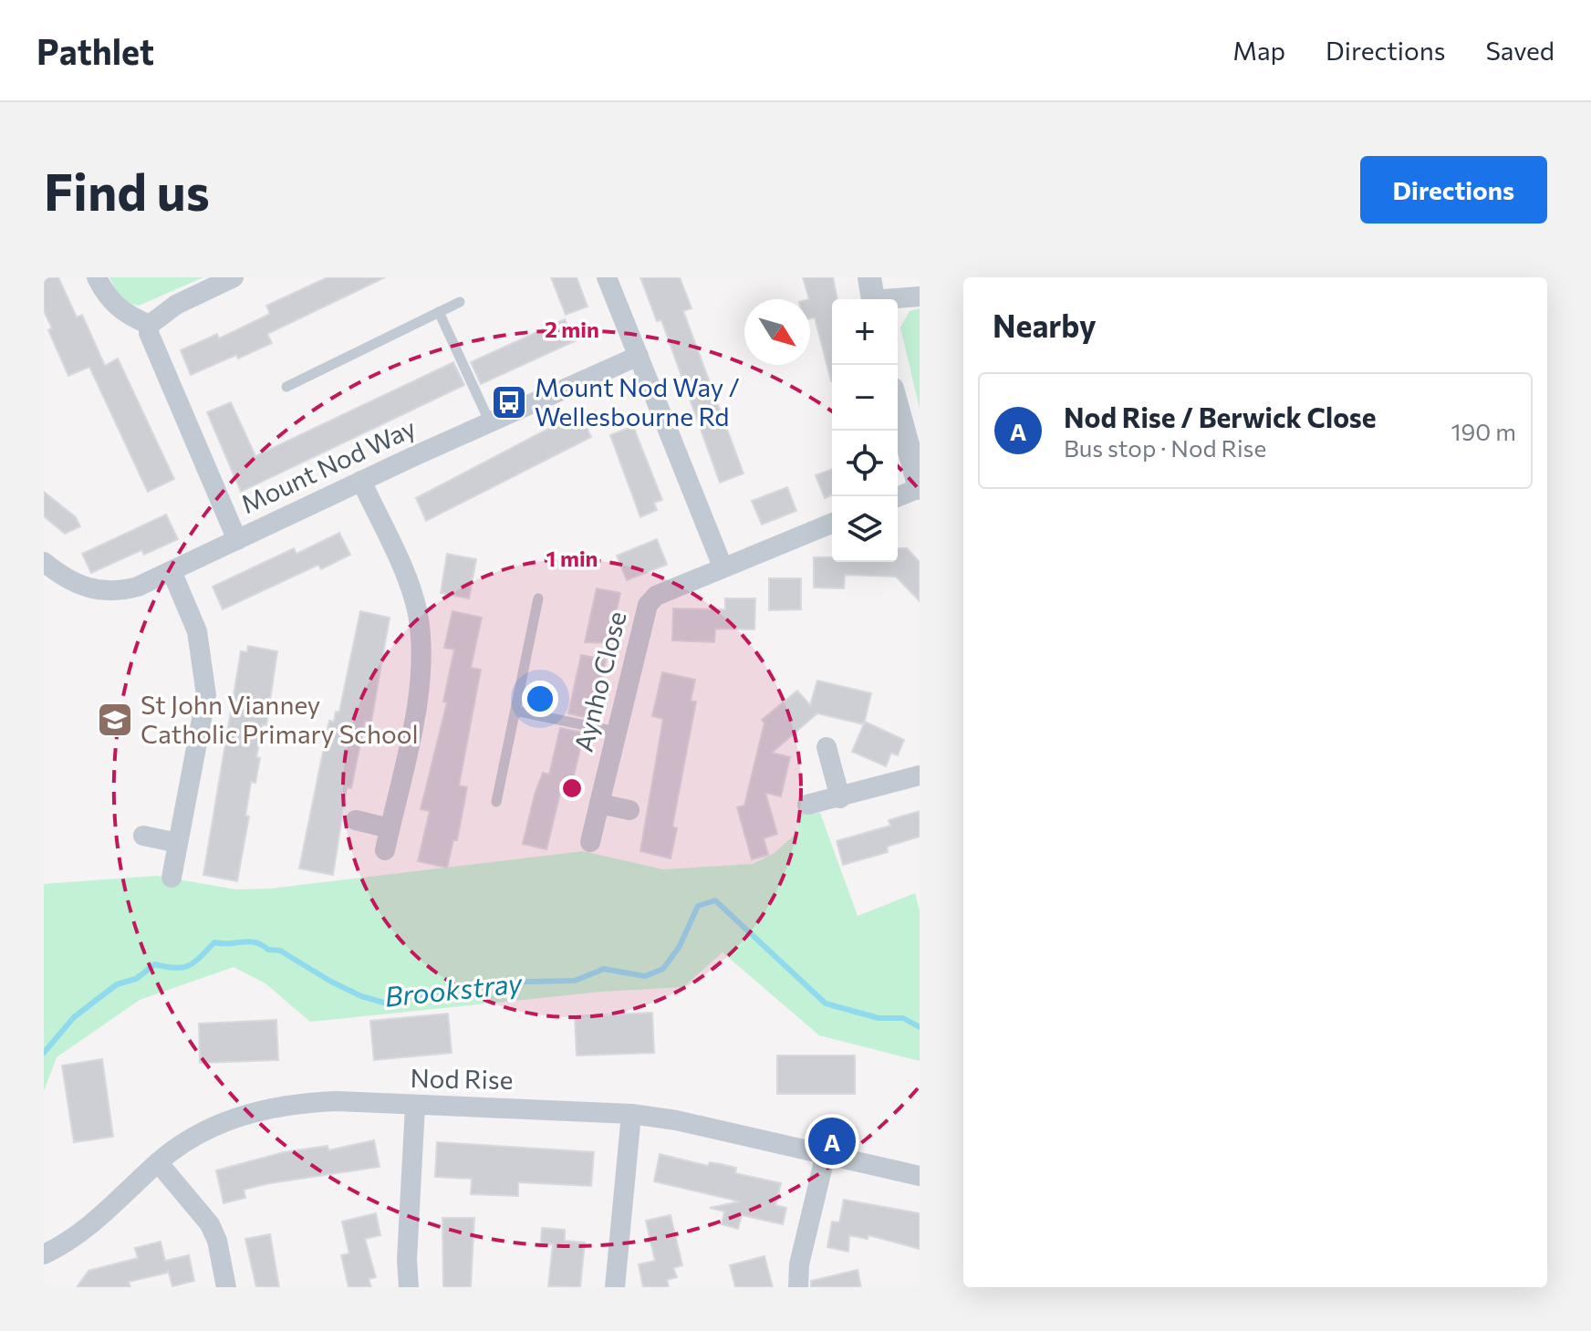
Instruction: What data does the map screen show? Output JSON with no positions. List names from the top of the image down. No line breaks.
{"streets":{"street":["Mount Nod Way","Aynho Close","Nod Rise"]},"water":["Brookstray"],"places":{"bus stop":["Mount Nod Way / Wellesbourne Rd"],"school or university":["St John Vianney Catholic Primary School"]},"north":"bottom right","page":{"header":"Pathlet","nav":["Map","Directions","Saved"],"buttons":"Directions","title":"Find us","heading":"Nearby","map_buttons":["+","−"],"list":[{"mark":"A","name":"Nod Rise / Berwick Close","note":"Bus stop · Nod Rise","value":"190 m"}],"pins":"A"},"rings":["2 min","1 min"]}
